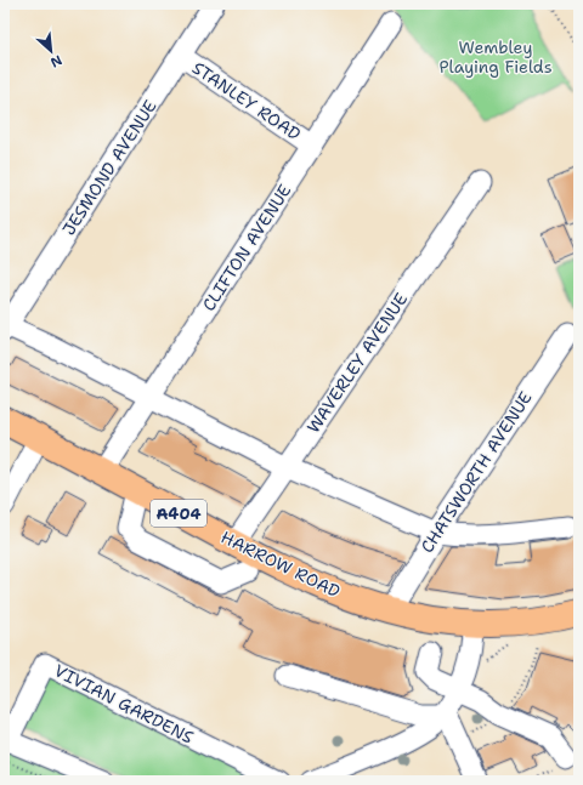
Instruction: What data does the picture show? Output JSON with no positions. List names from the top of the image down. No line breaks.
{"streets":{"main road":["A404","HARROW ROAD"],"street":["STANLEY ROAD","JESMOND AVENUE","CLIFTON AVENUE","WAVERLEY AVENUE","CHATSWORTH AVENUE","VIVIAN GARDENS"]},"crossings":[["STANLEY ROAD","JESMOND AVENUE"],["STANLEY ROAD","CLIFTON AVENUE"],["CLIFTON AVENUE","HARROW ROAD"],["WAVERLEY AVENUE","HARROW ROAD"],["CHATSWORTH AVENUE","HARROW ROAD"]],"parks":["Wembley Playing Fields"],"north":"bottom right"}
